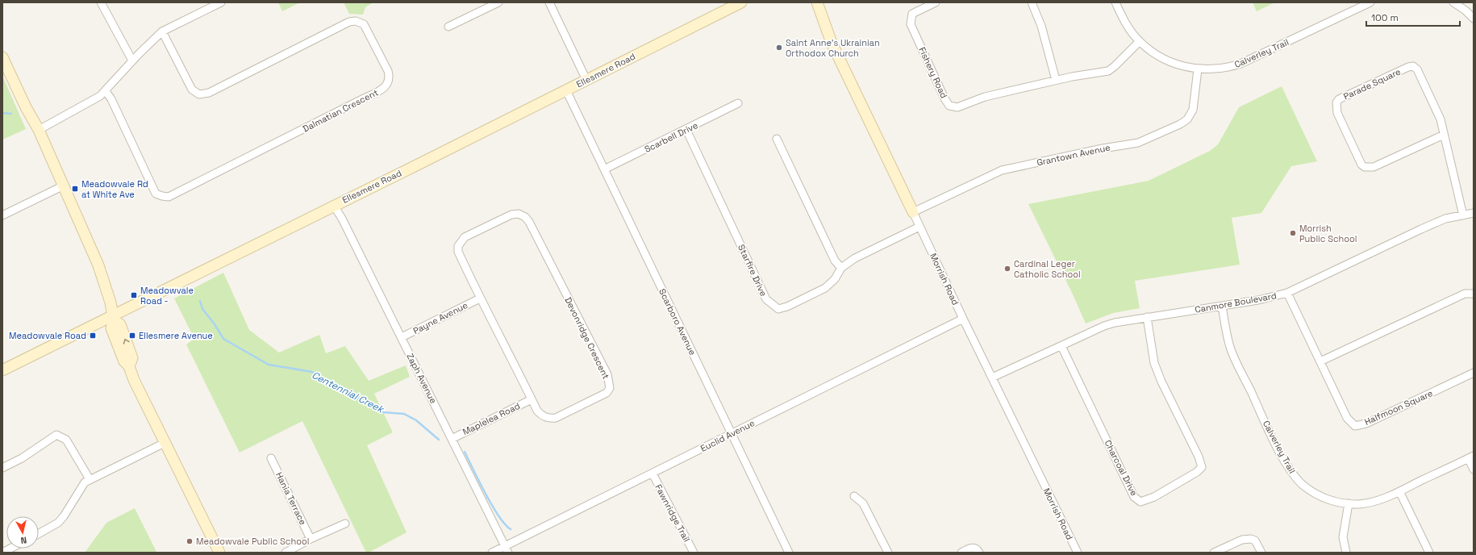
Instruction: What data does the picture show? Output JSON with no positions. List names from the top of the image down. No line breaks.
{"streets":{"main road":["Ellesmere Road","Morrish Road"],"street":["Calverley Trail","Fishery Road","Parade Square","Dalmatian Crescent","Scarbell Drive","Grantown Avenue","Starfire Drive","Canmore Boulevard","Payne Avenue","Scarboro Avenue","Devonridge Crescent","Zaph Avenue","Halfmoon Square","Maplelea Road","Euclid Avenue","Charcoal Drive","Hania Terrace","Fawnridge Trail"]},"crossings":[["Calverley Trail","Fishery Road"],["Calverley Trail","Grantown Avenue"],["Calverley Trail","Canmore Boulevard"],["Ellesmere Road","Scarboro Avenue"],["Ellesmere Road","Zaph Avenue"],["Parade Square","Canmore Boulevard"],["Scarbell Drive","Starfire Drive"],["Scarbell Drive","Scarboro Avenue"],["Grantown Avenue","Morrish Road"],["Starfire Drive","Morrish Road"],["Morrish Road","Canmore Boulevard"],["Morrish Road","Euclid Avenue"],["Canmore Boulevard","Halfmoon Square"],["Canmore Boulevard","Charcoal Drive"],["Payne Avenue","Devonridge Crescent"],["Payne Avenue","Zaph Avenue"],["Scarboro Avenue","Euclid Avenue"],["Devonridge Crescent","Maplelea Road"],["Zaph Avenue","Maplelea Road"],["Zaph Avenue","Euclid Avenue"],["Euclid Avenue","Fawnridge Trail"]],"water":["Centennial Creek"],"places":{"other":["Saint Anne’s Ukrainian Orthodox Church","Morrish Public School","Cardinal Leger Catholic School","Meadowvale Public School"],"transit":["Meadowvale Rd at White Ave","Meadowvale Road -","Meadowvale Road","Ellesmere Avenue"]},"scale_bar":"100 m","north":"bottom"}
